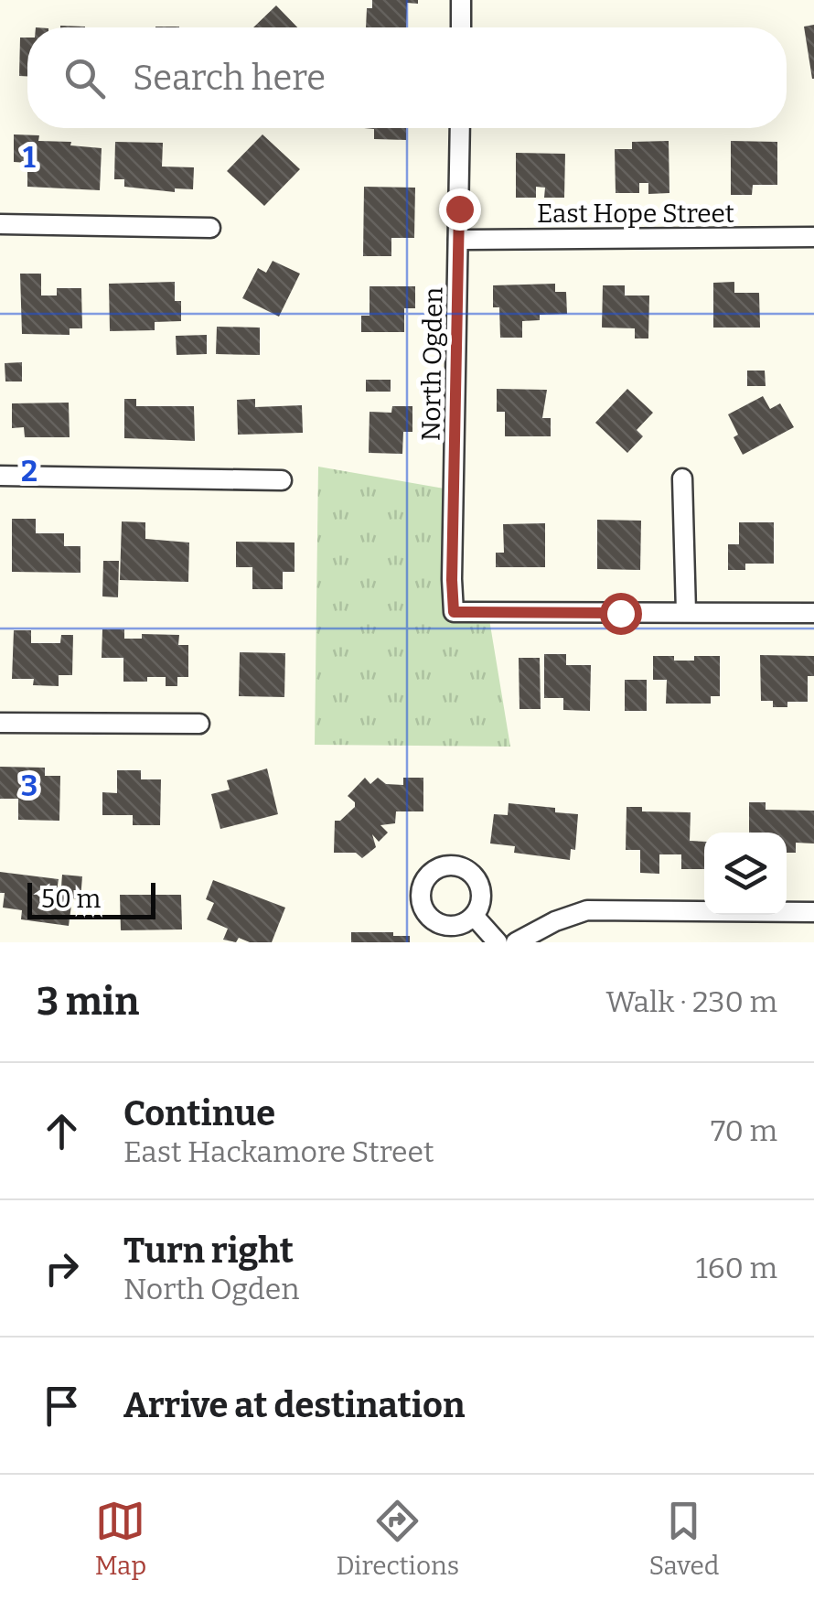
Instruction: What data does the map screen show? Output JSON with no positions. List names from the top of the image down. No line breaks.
{"streets":{"street":["East Hope Street","North Ogden"]},"crossings":[["East Hope Street","North Ogden"]],"scale_bar":"50 m","page":{"search":"Search here","scale":"50 m","heading":["3 min","Walk · 230 m"],"list":[["Continue","East Hackamore Street","70 m"],["Turn right","North Ogden","160 m"],"Arrive at destination"],"nav":["Map","Directions","Saved"]},"grid":{"rows":["1","2","3"]}}
